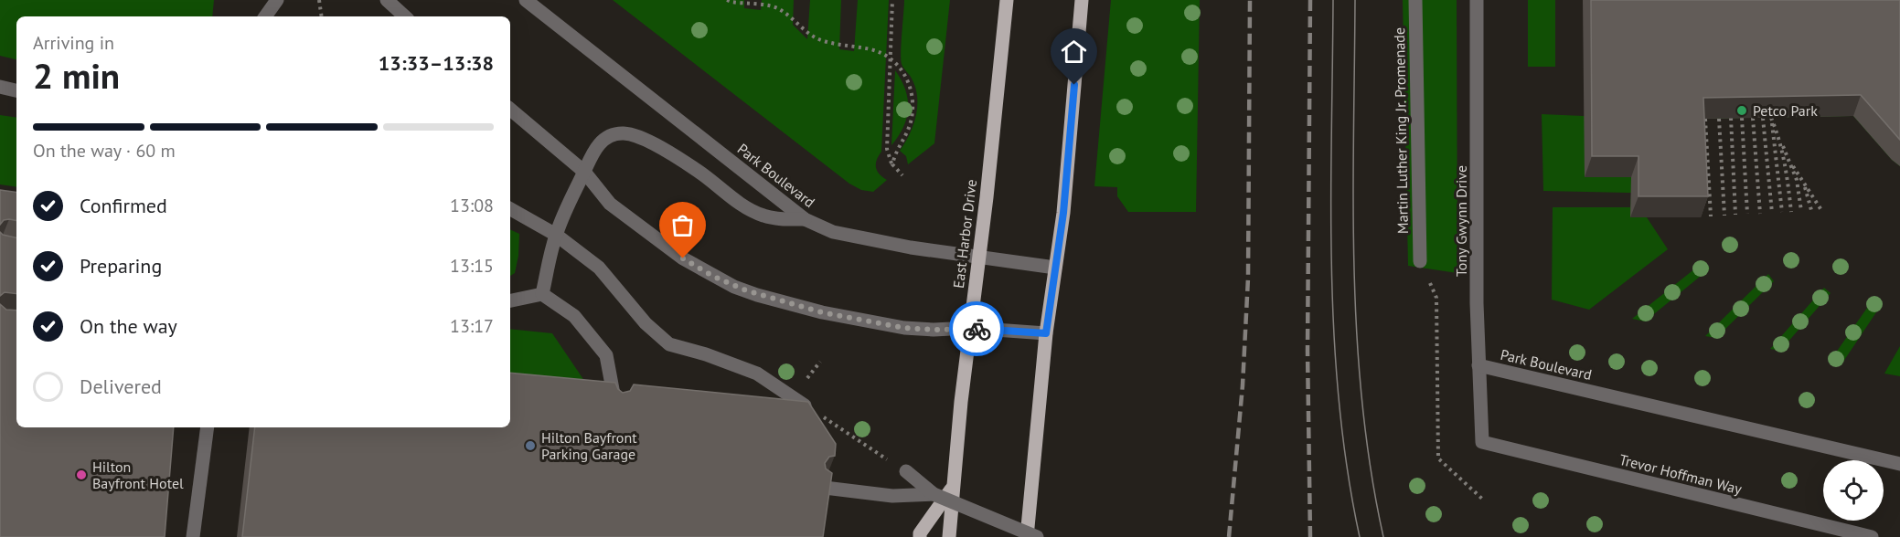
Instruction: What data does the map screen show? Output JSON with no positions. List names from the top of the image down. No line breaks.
{"streets":{"main road":["East Harbor Drive"],"street":["Martin Luther King Jr. Promenade","Park Boulevard","Tony Gwynn Drive","Trevor Hoffman Way"]},"crossings":[["Park Boulevard","Tony Gwynn Drive"],["Park Boulevard","East Harbor Drive"],["Tony Gwynn Drive","Trevor Hoffman Way"]],"places":["Petco Park","Hilton Bayfront Parking Garage","Hilton Bayfront Hotel"],"page":{"heading":["2 min","Arriving in","13:33–13:38"],"bar":"On the way · 60 m","list":[["Confirmed","13:08"],["Preparing","13:15"],["On the way","13:17"],"Delivered"]}}
